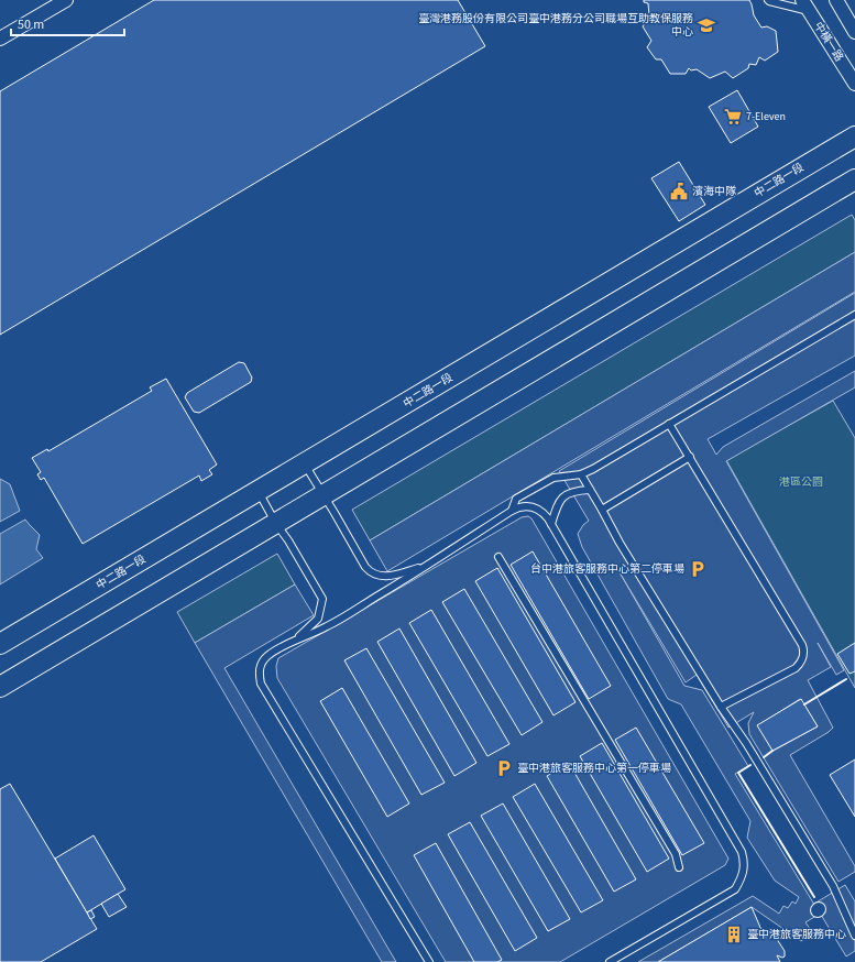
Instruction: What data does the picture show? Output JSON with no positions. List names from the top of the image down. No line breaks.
{"streets":{"street":["中橫一路","中二路一段"]},"parks":["港區公園"],"places":{"school or university":["臺灣港務股份有限公司臺中港務分公司職場互助教保服務 中心"],"supermarket":["7-Eleven"],"public building":["濱海中隊"],"parking":["台中港旅客服務中心第二停車場","臺中港旅客服務中心第一停車場"],"building":["臺中港旅客服務中心"]},"scale_bar":"50 m"}
